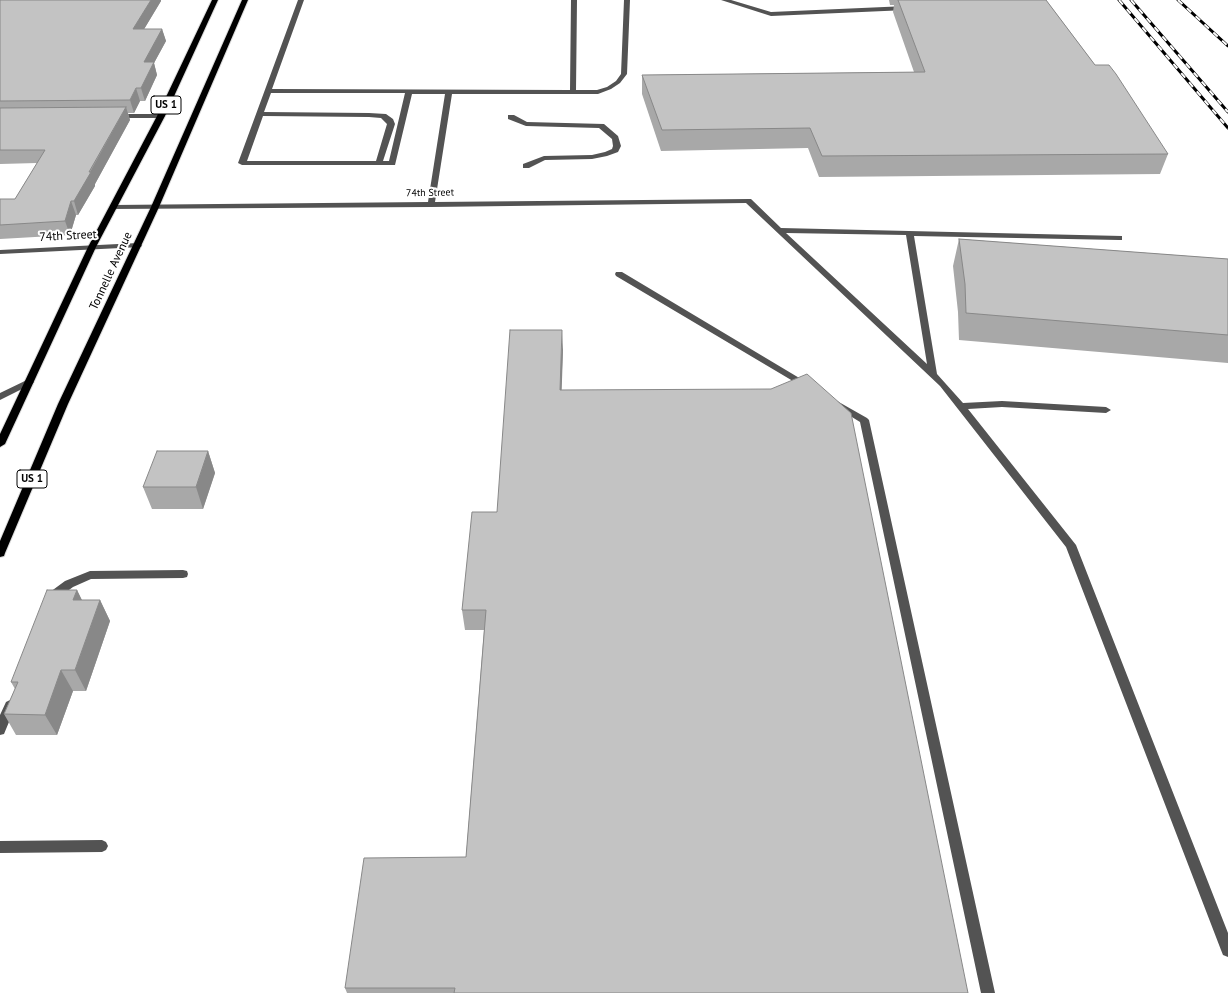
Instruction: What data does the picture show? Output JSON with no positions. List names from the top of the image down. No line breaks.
{"streets":{"main road":["US 1","Tonnelle Avenue"],"street":["74th Street"]},"crossings":[["US 1","74th Street"],["74th Street","Tonnelle Avenue"]]}
